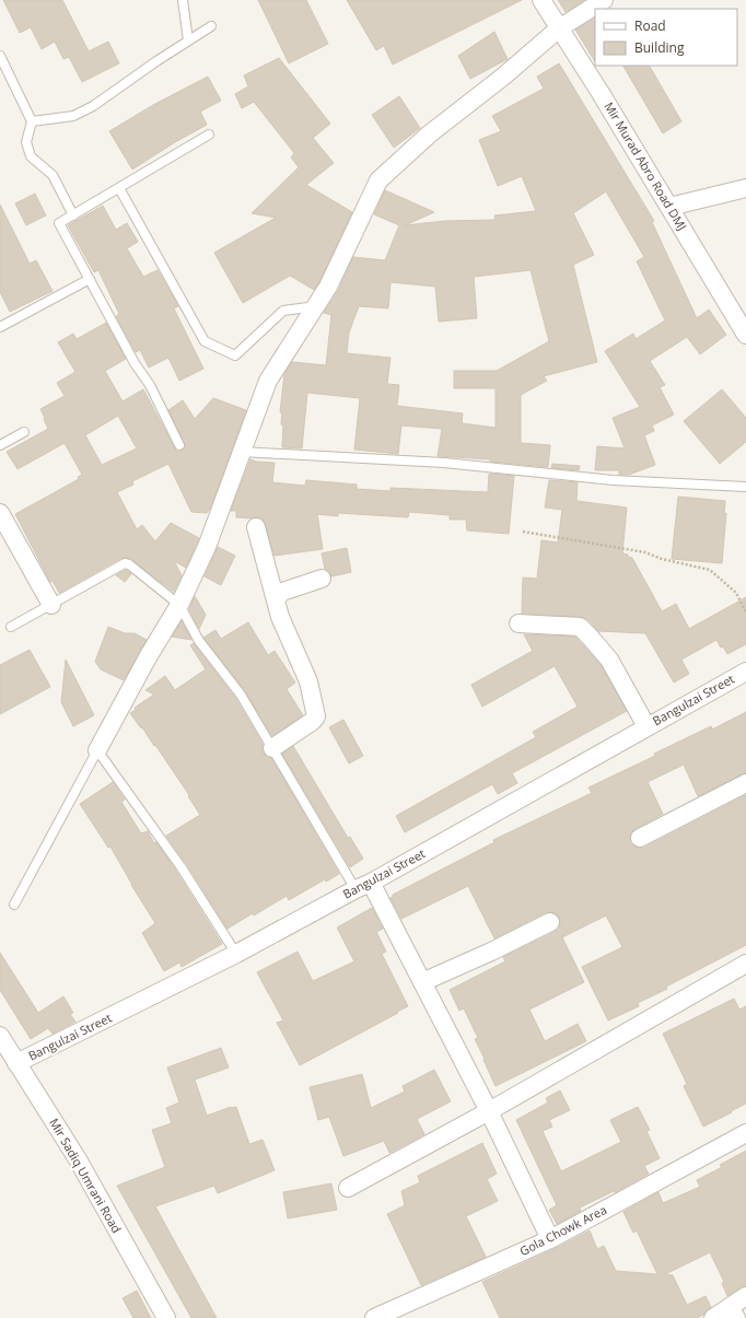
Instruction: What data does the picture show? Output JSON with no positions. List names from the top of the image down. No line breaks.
{"streets":{"street":["Mir Murad Abro Road DMJ","Bangulzai Street","Mir Sadiq Umrani Road","Gola Chowk Area"]},"crossings":[["Bangulzai Street","Mir Sadiq Umrani Road"]],"legend":["Road","Building"]}
